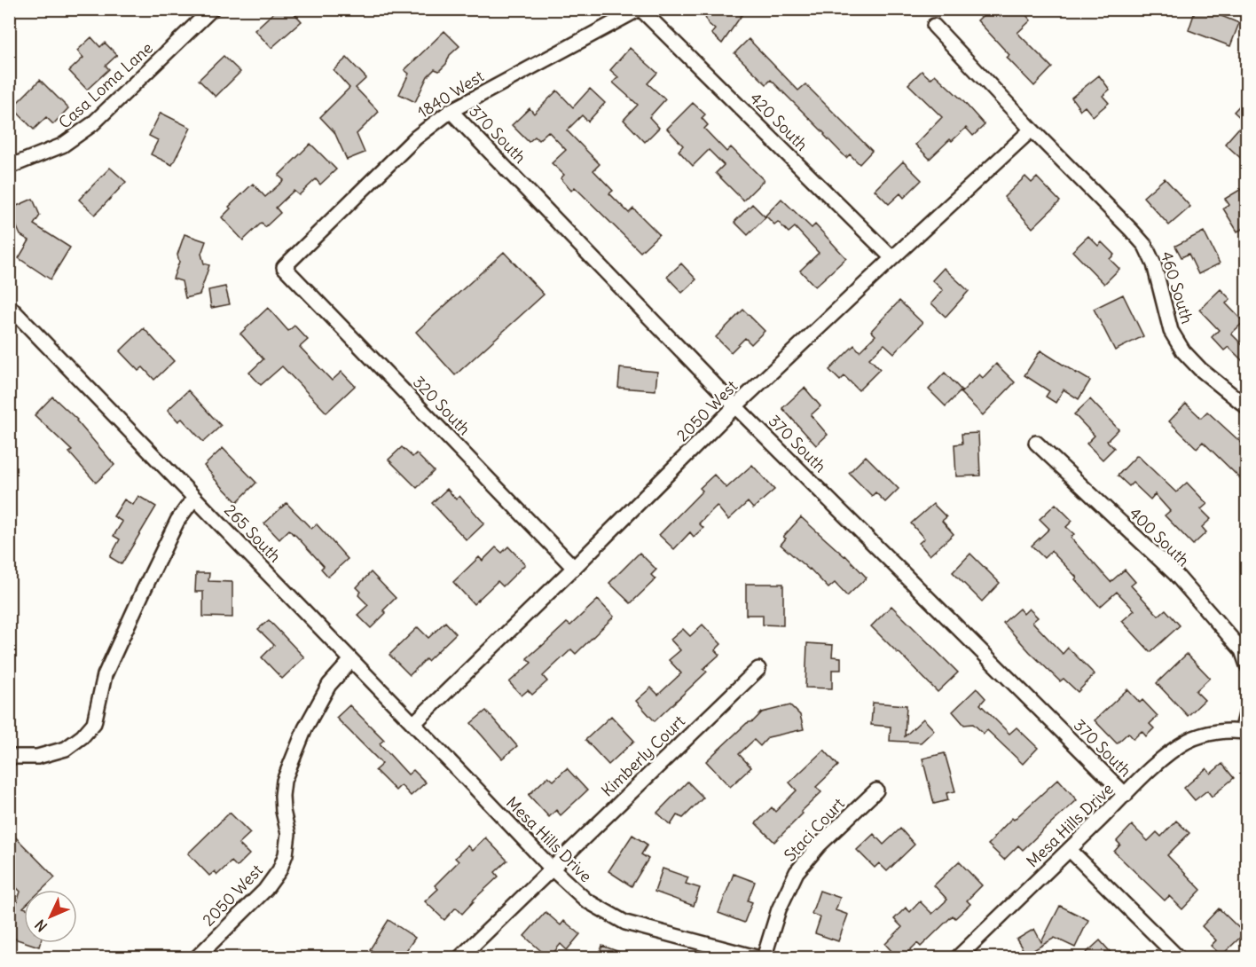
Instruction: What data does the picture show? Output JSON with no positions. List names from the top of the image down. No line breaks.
{"streets":{"street":["Casa Loma Lane","1840 West","420 South","370 South","460 South","320 South","2050 West","265 South","400 South","Kimberly Court","Mesa Hills Drive","Staci Court"]},"crossings":[["1840 West","420 South"],["1840 West","370 South"],["1840 West","320 South"],["420 South","2050 West"],["370 South","2050 West"],["370 South","Mesa Hills Drive"],["460 South","2050 West"],["320 South","2050 West"],["2050 West","265 South"],["265 South","Mesa Hills Drive"],["Kimberly Court","Mesa Hills Drive"]],"north":"bottom left"}
